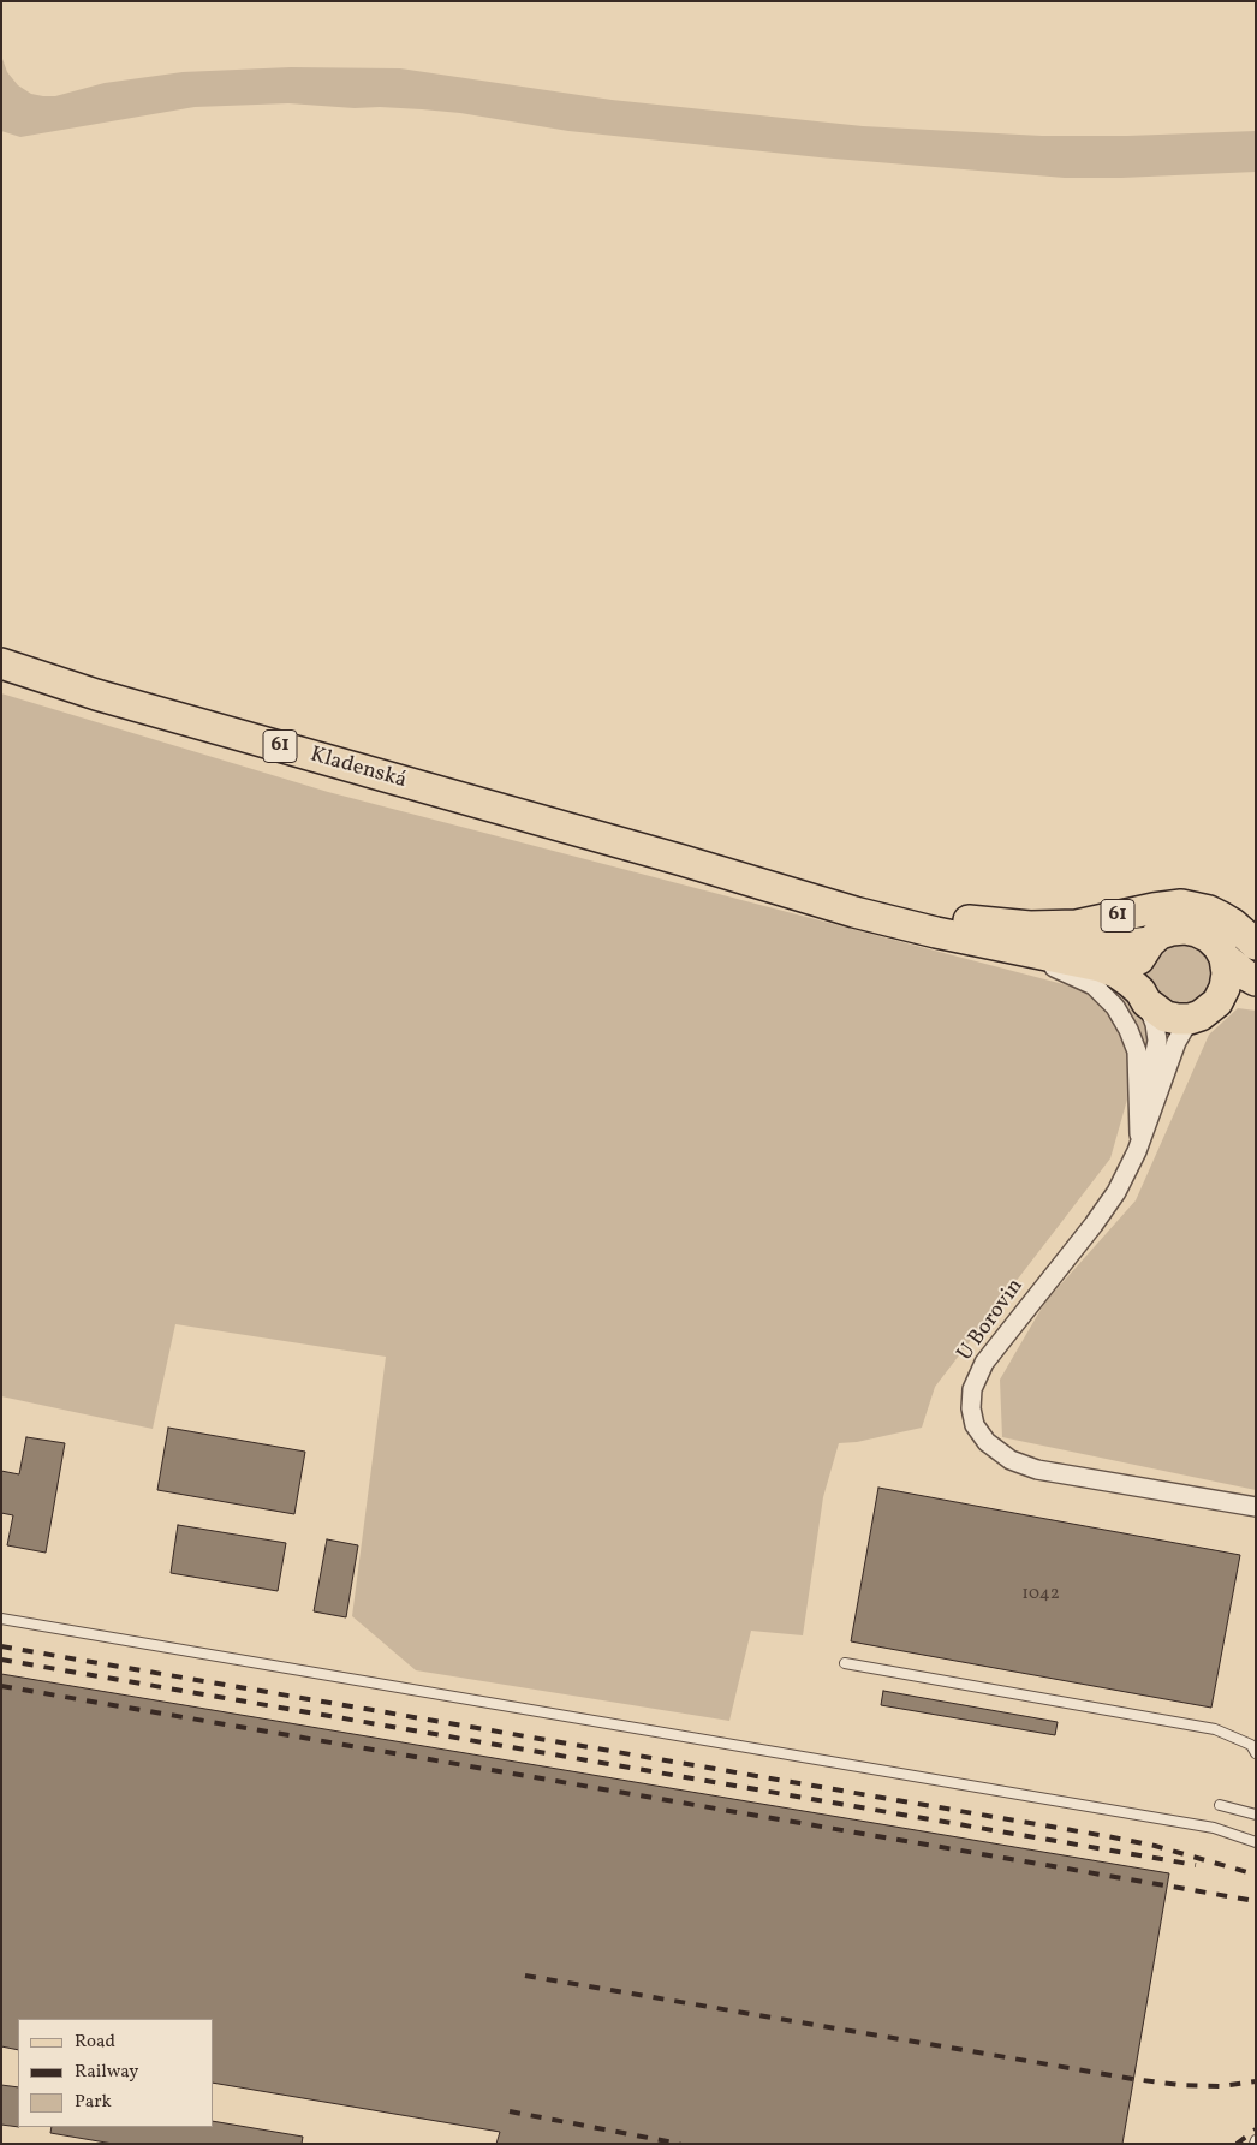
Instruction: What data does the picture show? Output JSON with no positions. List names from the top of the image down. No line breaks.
{"streets":{"main road":["61","Kladenská"],"street":["U Borovin"]},"crossings":[["61","Kladenská"]],"house_numbers":["1042"],"legend":["Road","Railway","Park"]}
